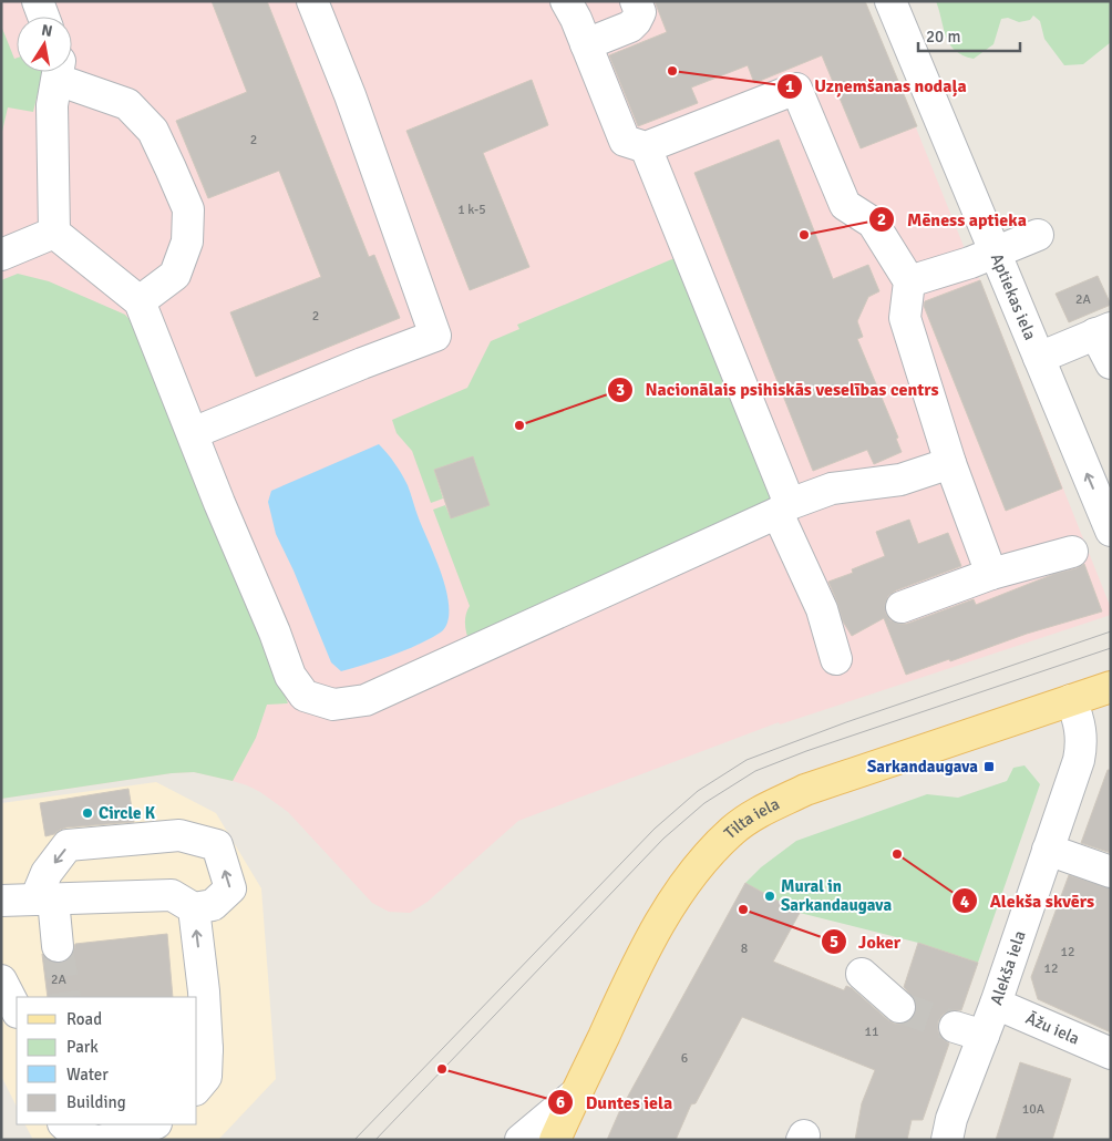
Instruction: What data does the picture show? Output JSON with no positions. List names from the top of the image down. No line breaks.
{"streets":{"main road":["Tilta iela"],"street":["Aptiekas iela","Alekša iela","Āžu iela"]},"crossings":[["Tilta iela","Alekša iela"],["Alekša iela","Āžu iela"]],"places":{"other":["Uzņemšanas nodaļa","Mēness aptieka","Nacionālais psihiskās veselības centrs","Circle K","Alekša skvērs","Mural in Sarkandaugava","Joker","Duntes iela"],"transit":["Sarkandaugava"]},"house_numbers":["2","1 k-5","2A","2","8","12","12","2A","11","6","10A"],"legend":["Road","Park","Water","Building"],"scale_bar":"20 m","north":"top"}
